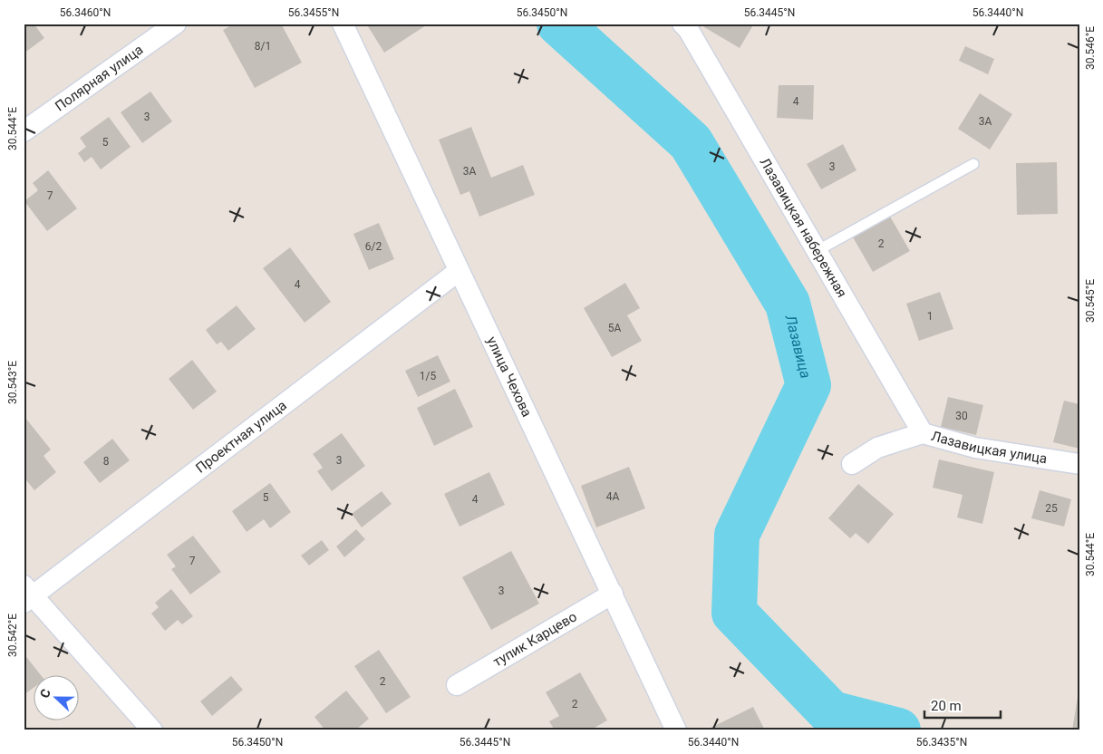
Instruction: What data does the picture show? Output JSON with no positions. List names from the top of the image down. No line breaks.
{"streets":{"street":["Полярная улица","Лазавицкая набережная","улица Чехова","Проектная улица","Лазавицкая улица","тупик Карцево"]},"crossings":[["Лазавицкая набережная","Лазавицкая улица"],["улица Чехова","Проектная улица"],["улица Чехова","тупик Карцево"]],"water":["Лазавица"],"house_numbers":["8/1","4","3","3А","5","3","3А","7","2","6/2","4","1","5А","1/5","30","3","8","4А","5","4","25","7","3","2","2"],"scale_bar":"20 m","north":"left","coordinates":["56.3460°N","56.3455°N","56.3450°N","56.3445°N","56.3440°N","30.546°E","30.544°E","30.545°E","30.543°E","30.542°E","56.3435°N"]}
